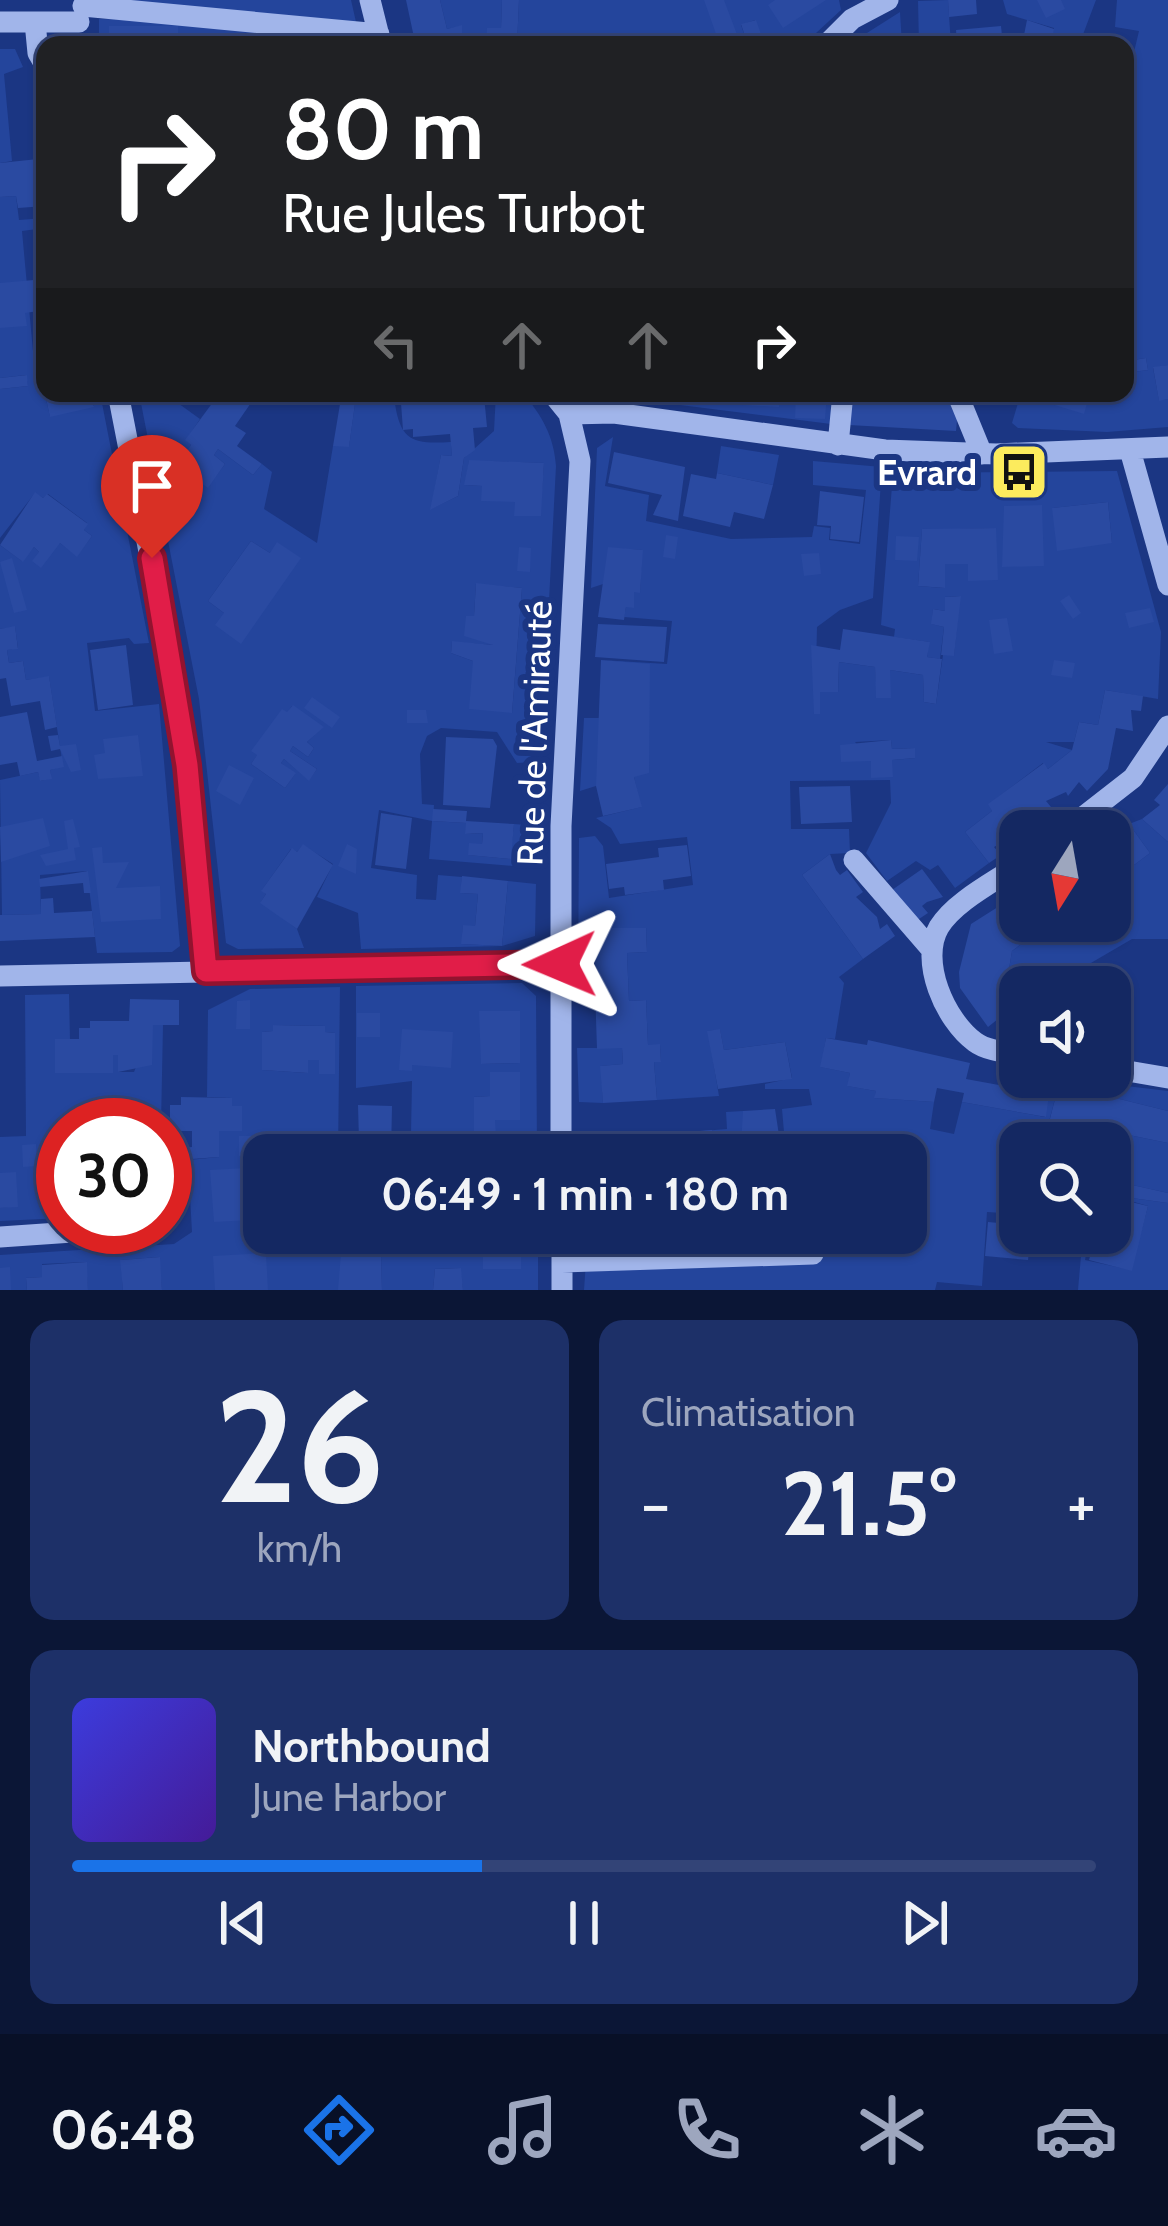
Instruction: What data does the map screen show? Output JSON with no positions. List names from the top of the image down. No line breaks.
{"streets":{"street":["Rue de l'Amirauté"]},"places":{"bus stop":["Evrard"]},"north":"bottom","page":{"turn":["80 m","Rue Jules Turbot"],"limit":"30","trip":"06:49 · 1 min · 180 m","tile":[["26","km/h"],"Climatisation"],"heat":["−","21.5°","+"],"song":["Northbound","June Harbor"],"tabs":"06:48"}}
